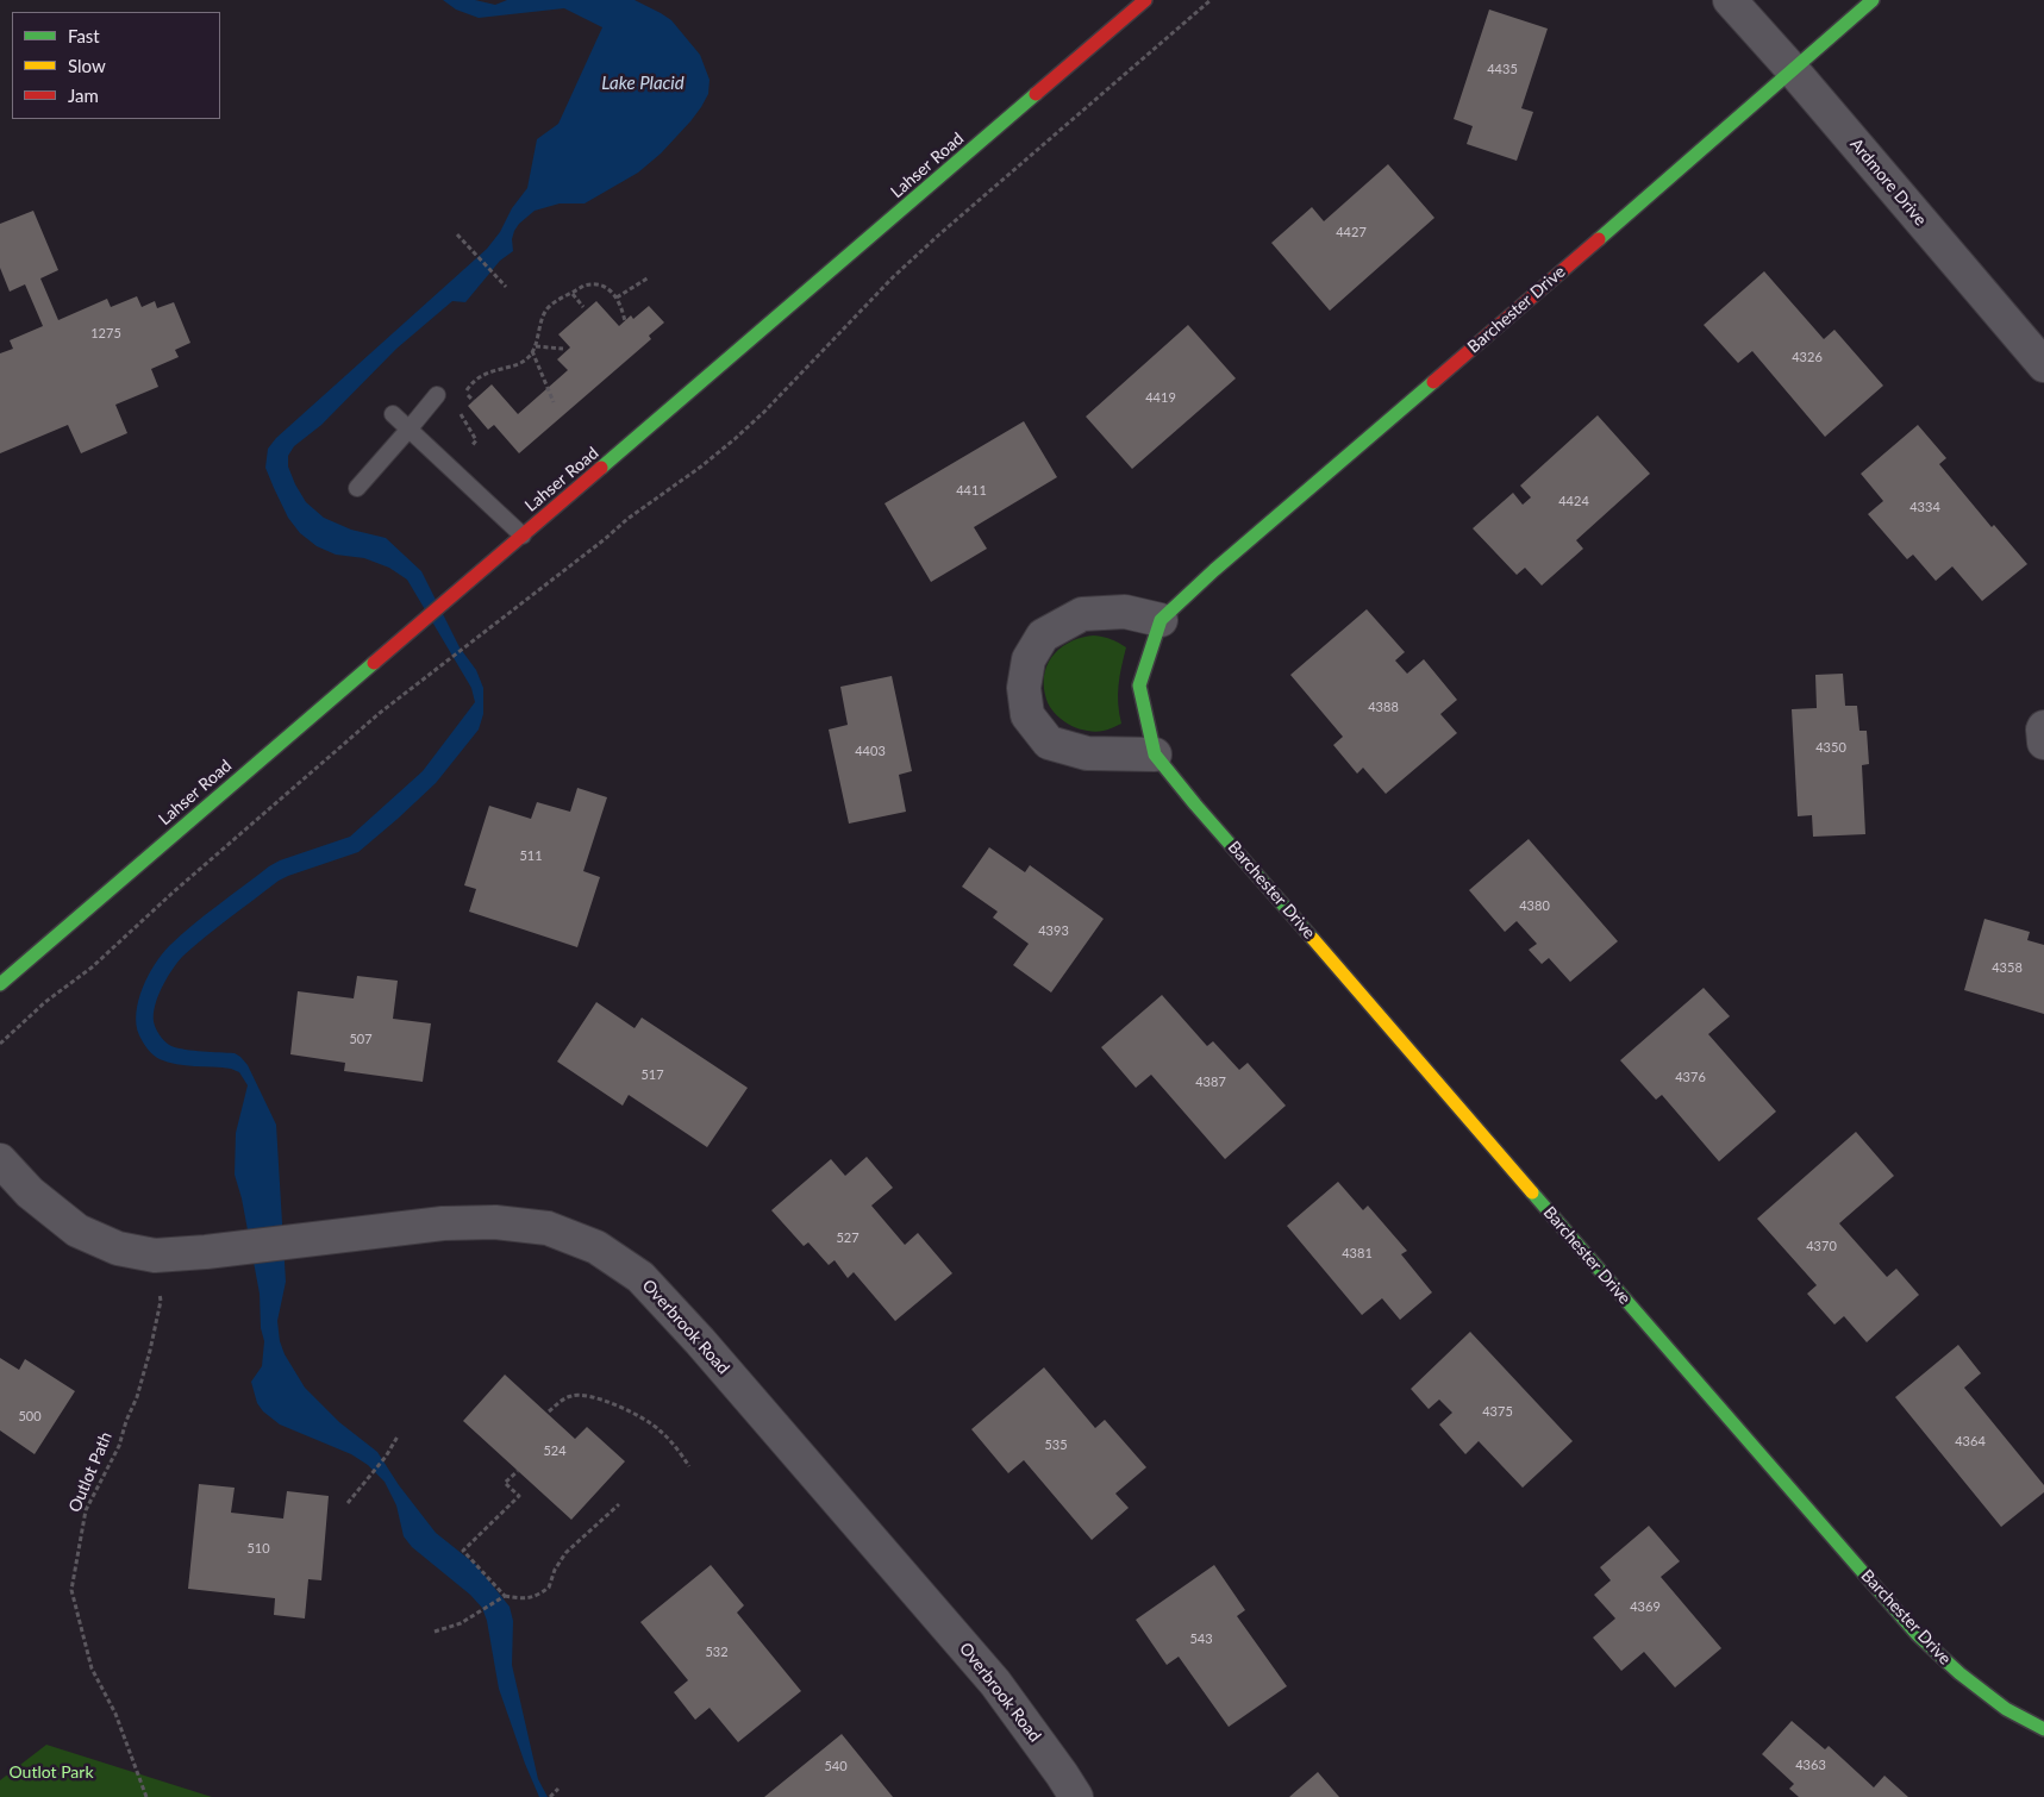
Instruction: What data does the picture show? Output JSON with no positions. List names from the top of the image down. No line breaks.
{"streets":{"street":["Lahser Road","Ardmore Drive","Barchester Drive","Overbrook Road"],"path":["Outlot Path"]},"crossings":[["Ardmore Drive","Barchester Drive"],["Overbrook Road","Outlot Path"]],"water":["Lake Placid"],"parks":["Outlot Park"],"house_numbers":["4435","4427","1275","4326","4419","4411","4424","4334","4388","4350","4403","511","4380","4393","4358","507","517","4376","4387","527","4370","4381","4375","500","4364","535","524","510","4369","543","532","4363","540"],"legend":["Fast","Slow","Jam"]}
